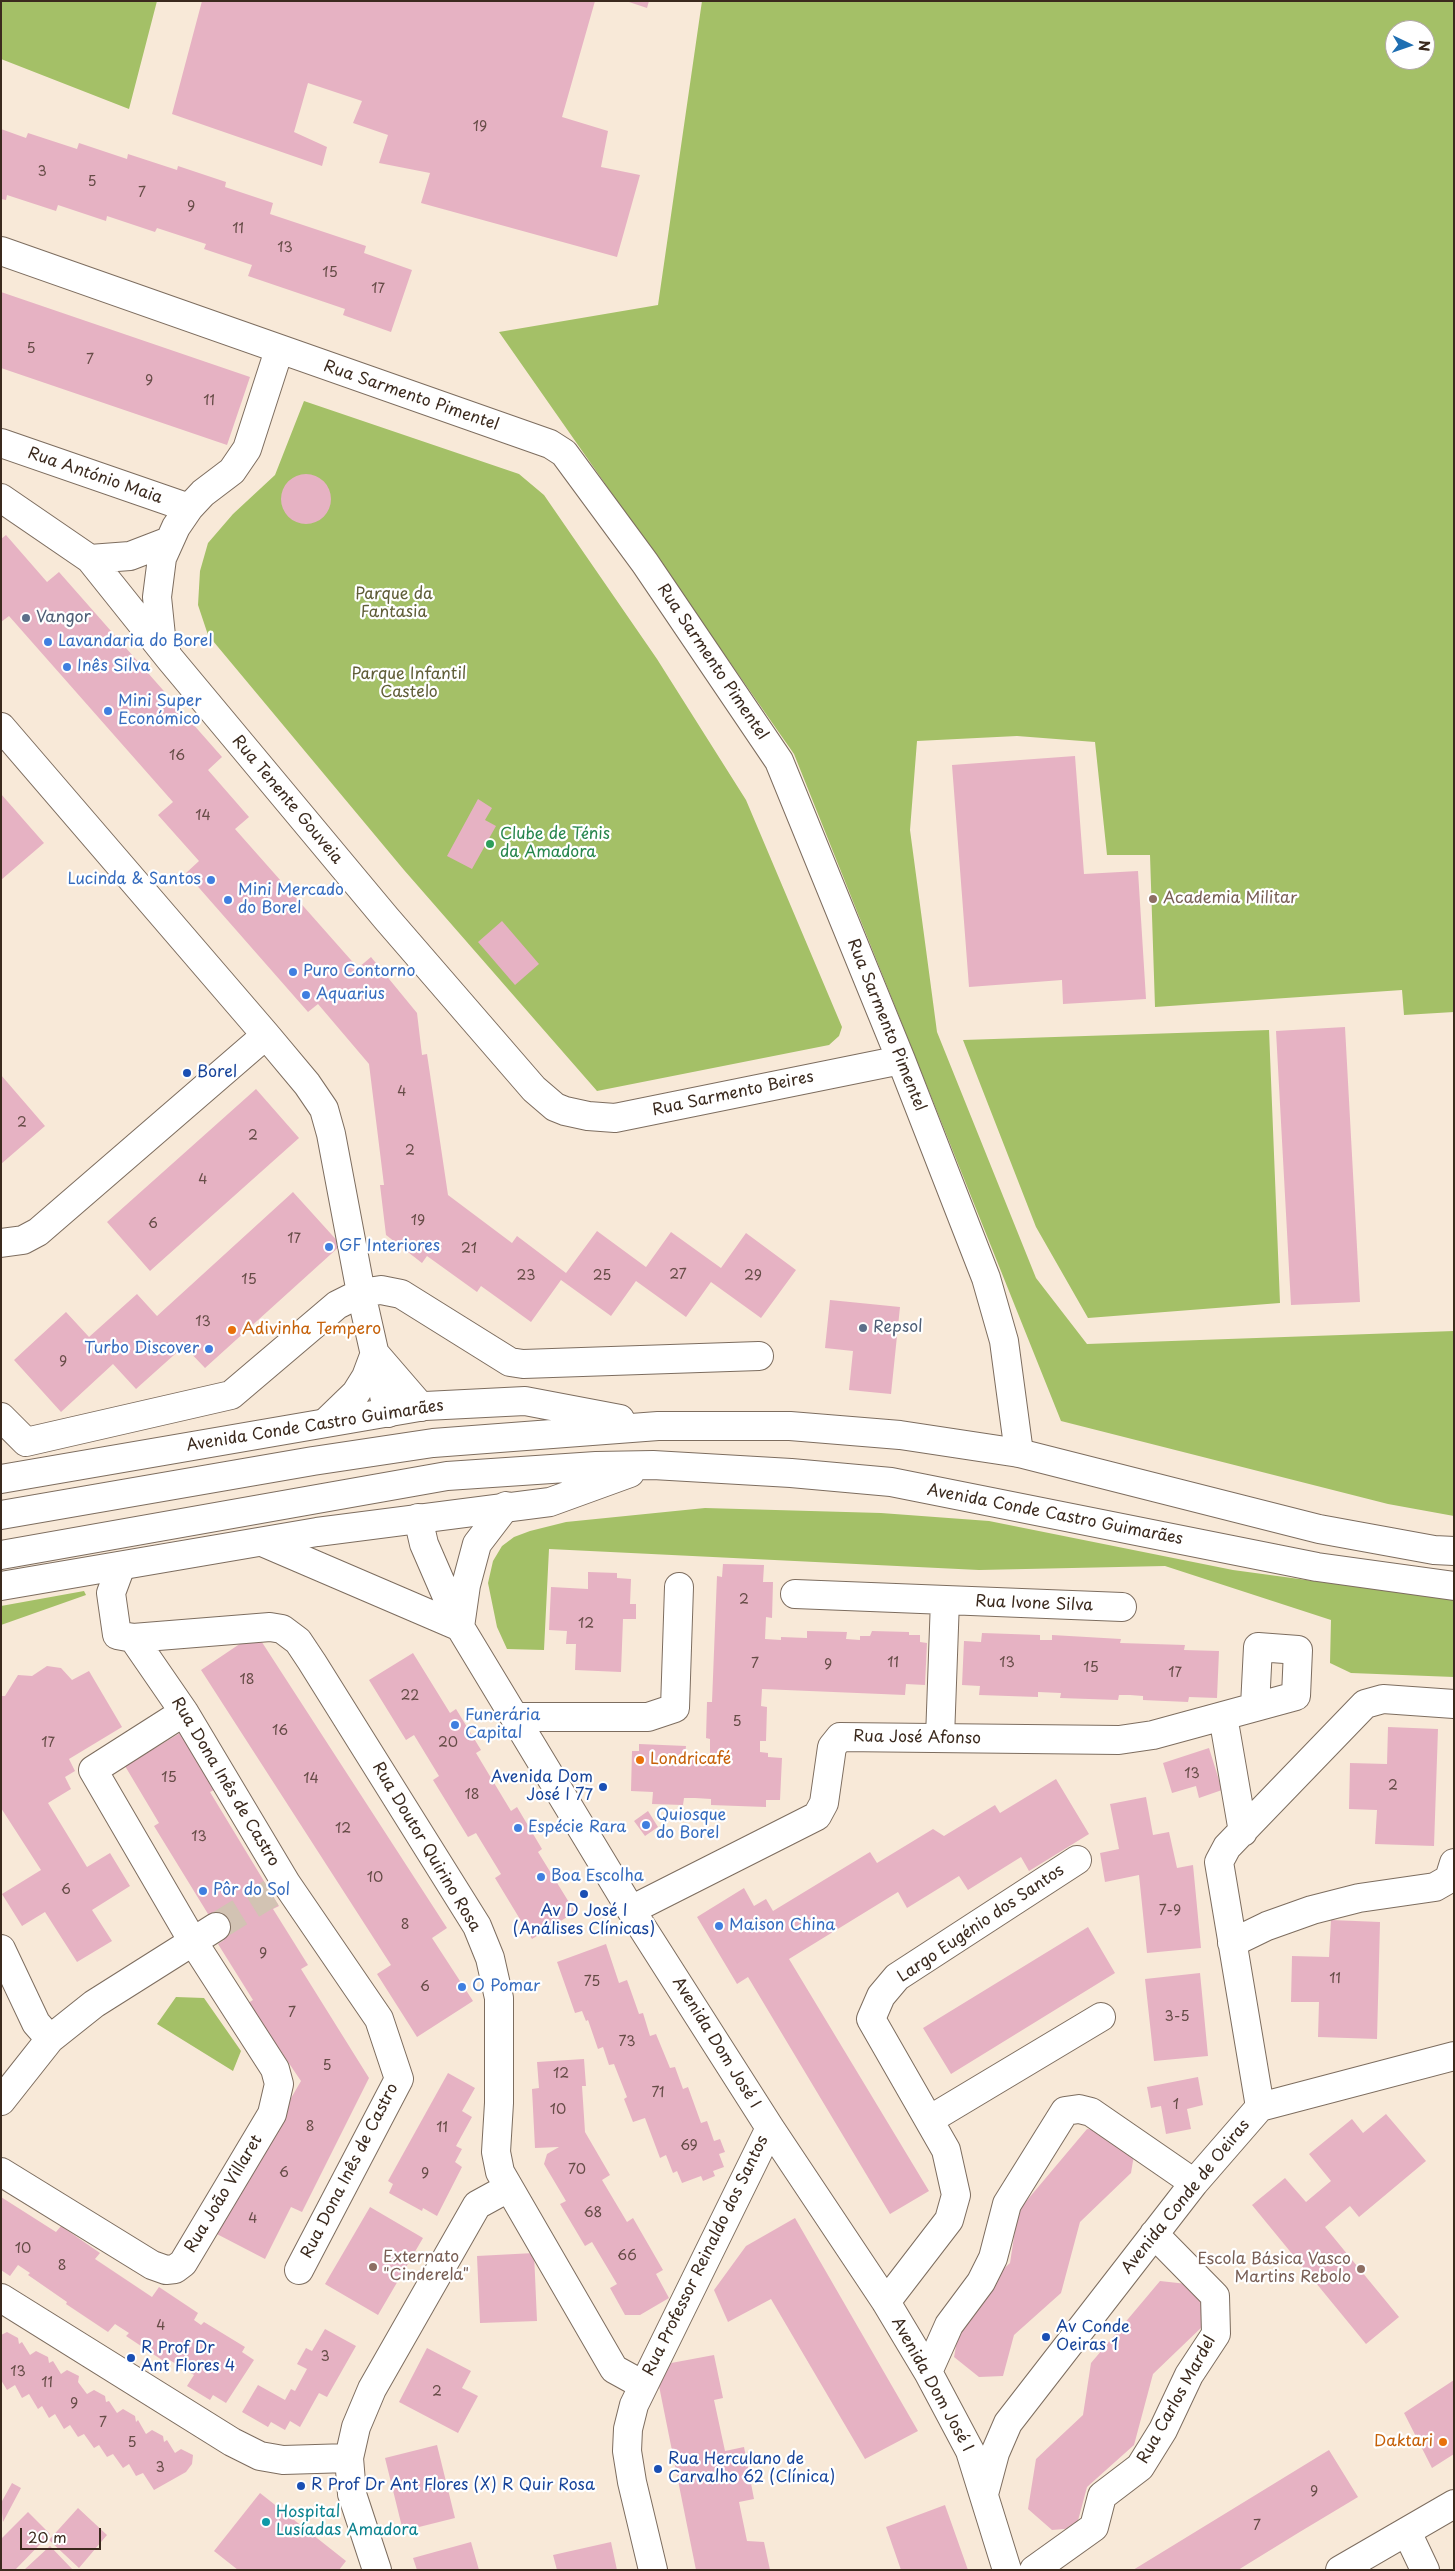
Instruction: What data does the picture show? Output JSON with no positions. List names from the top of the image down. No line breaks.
{"streets":{"street":["Rua Sarmento Pimentel","Rua António Maia","Rua Tenente Gouveia","Rua Sarmento Beires","Avenida Conde Castro Guimarães","Rua Ivone Silva","Rua José Afonso","Rua Dona Inês de Castro","Rua Doutor Quirino Rosa","Largo Eugénio dos Santos","Avenida Dom José I","Rua João Villaret","Avenida Conde de Oeiras","Rua Professor Reinaldo dos Santos","Rua Carlos Mardel"]},"crossings":[["Rua Sarmento Pimentel","Rua Sarmento Beires"],["Rua Sarmento Pimentel","Avenida Conde Castro Guimarães"],["Rua Tenente Gouveia","Rua Sarmento Beires"],["Avenida Conde Castro Guimarães","Rua Dona Inês de Castro"],["Avenida Conde Castro Guimarães","Avenida Dom José I"],["Rua José Afonso","Avenida Dom José I"],["Rua Dona Inês de Castro","Rua Doutor Quirino Rosa"],["Rua Dona Inês de Castro","Rua João Villaret"],["Rua Doutor Quirino Rosa","Rua Professor Reinaldo dos Santos"],["Largo Eugénio dos Santos","Avenida Dom José I"],["Avenida Dom José I","Avenida Conde de Oeiras"],["Avenida Dom José I","Rua Professor Reinaldo dos Santos"],["Avenida Conde de Oeiras","Rua Carlos Mardel"]],"parks":["Parque da Fantasia","Parque Infantil Castelo"],"places":["Vangor","Lavandaria do Borel","Inês Silva","Mini Super Económico","Clube de Ténis da Amadora","Lucinda & Santos","Academia Militar","Mini Mercado do Borel","Puro Contorno","Aquarius","Borel","GF Interiores","Repsol","Adivinha Tempero","Turbo Discover","Funerária Capital","Londricafé","Avenida Dom José I 77","Quiosque do Borel","Espécie Rara","Boa Escolha","Pôr do Sol","Av D José I (Análises Clínicas)","Maison China","O Pomar","Externato \"Cinderela\"","Escola Básica Vasco Martins Rebolo","Av Conde Oeiras 1","R Prof Dr Ant Flores 4","Daktari","Rua Herculano de Carvalho 62 (Clínica)","R Prof Dr Ant Flores (X) R Quir Rosa","Hospital Lusíadas Amadora"],"house_numbers":["19","3","5","7","9","11","13","15","17","5","7","9","11","16","14","4","2","2","2","4","19","6","17","21","27","23","25","29","15","13","9","2","12","11","13","7","9","15","17","18","22","5","16","17","20","13","15","14","2","18","12","13","10","6","7-9","8","9","11","75","6","7","3-5","73","5","12","71","1","10","8","11","69","70","6","9","68","4","10","66","8","4","3","13","11","2","9","7","5","3","9","7"],"scale_bar":"20 m","north":"right"}
